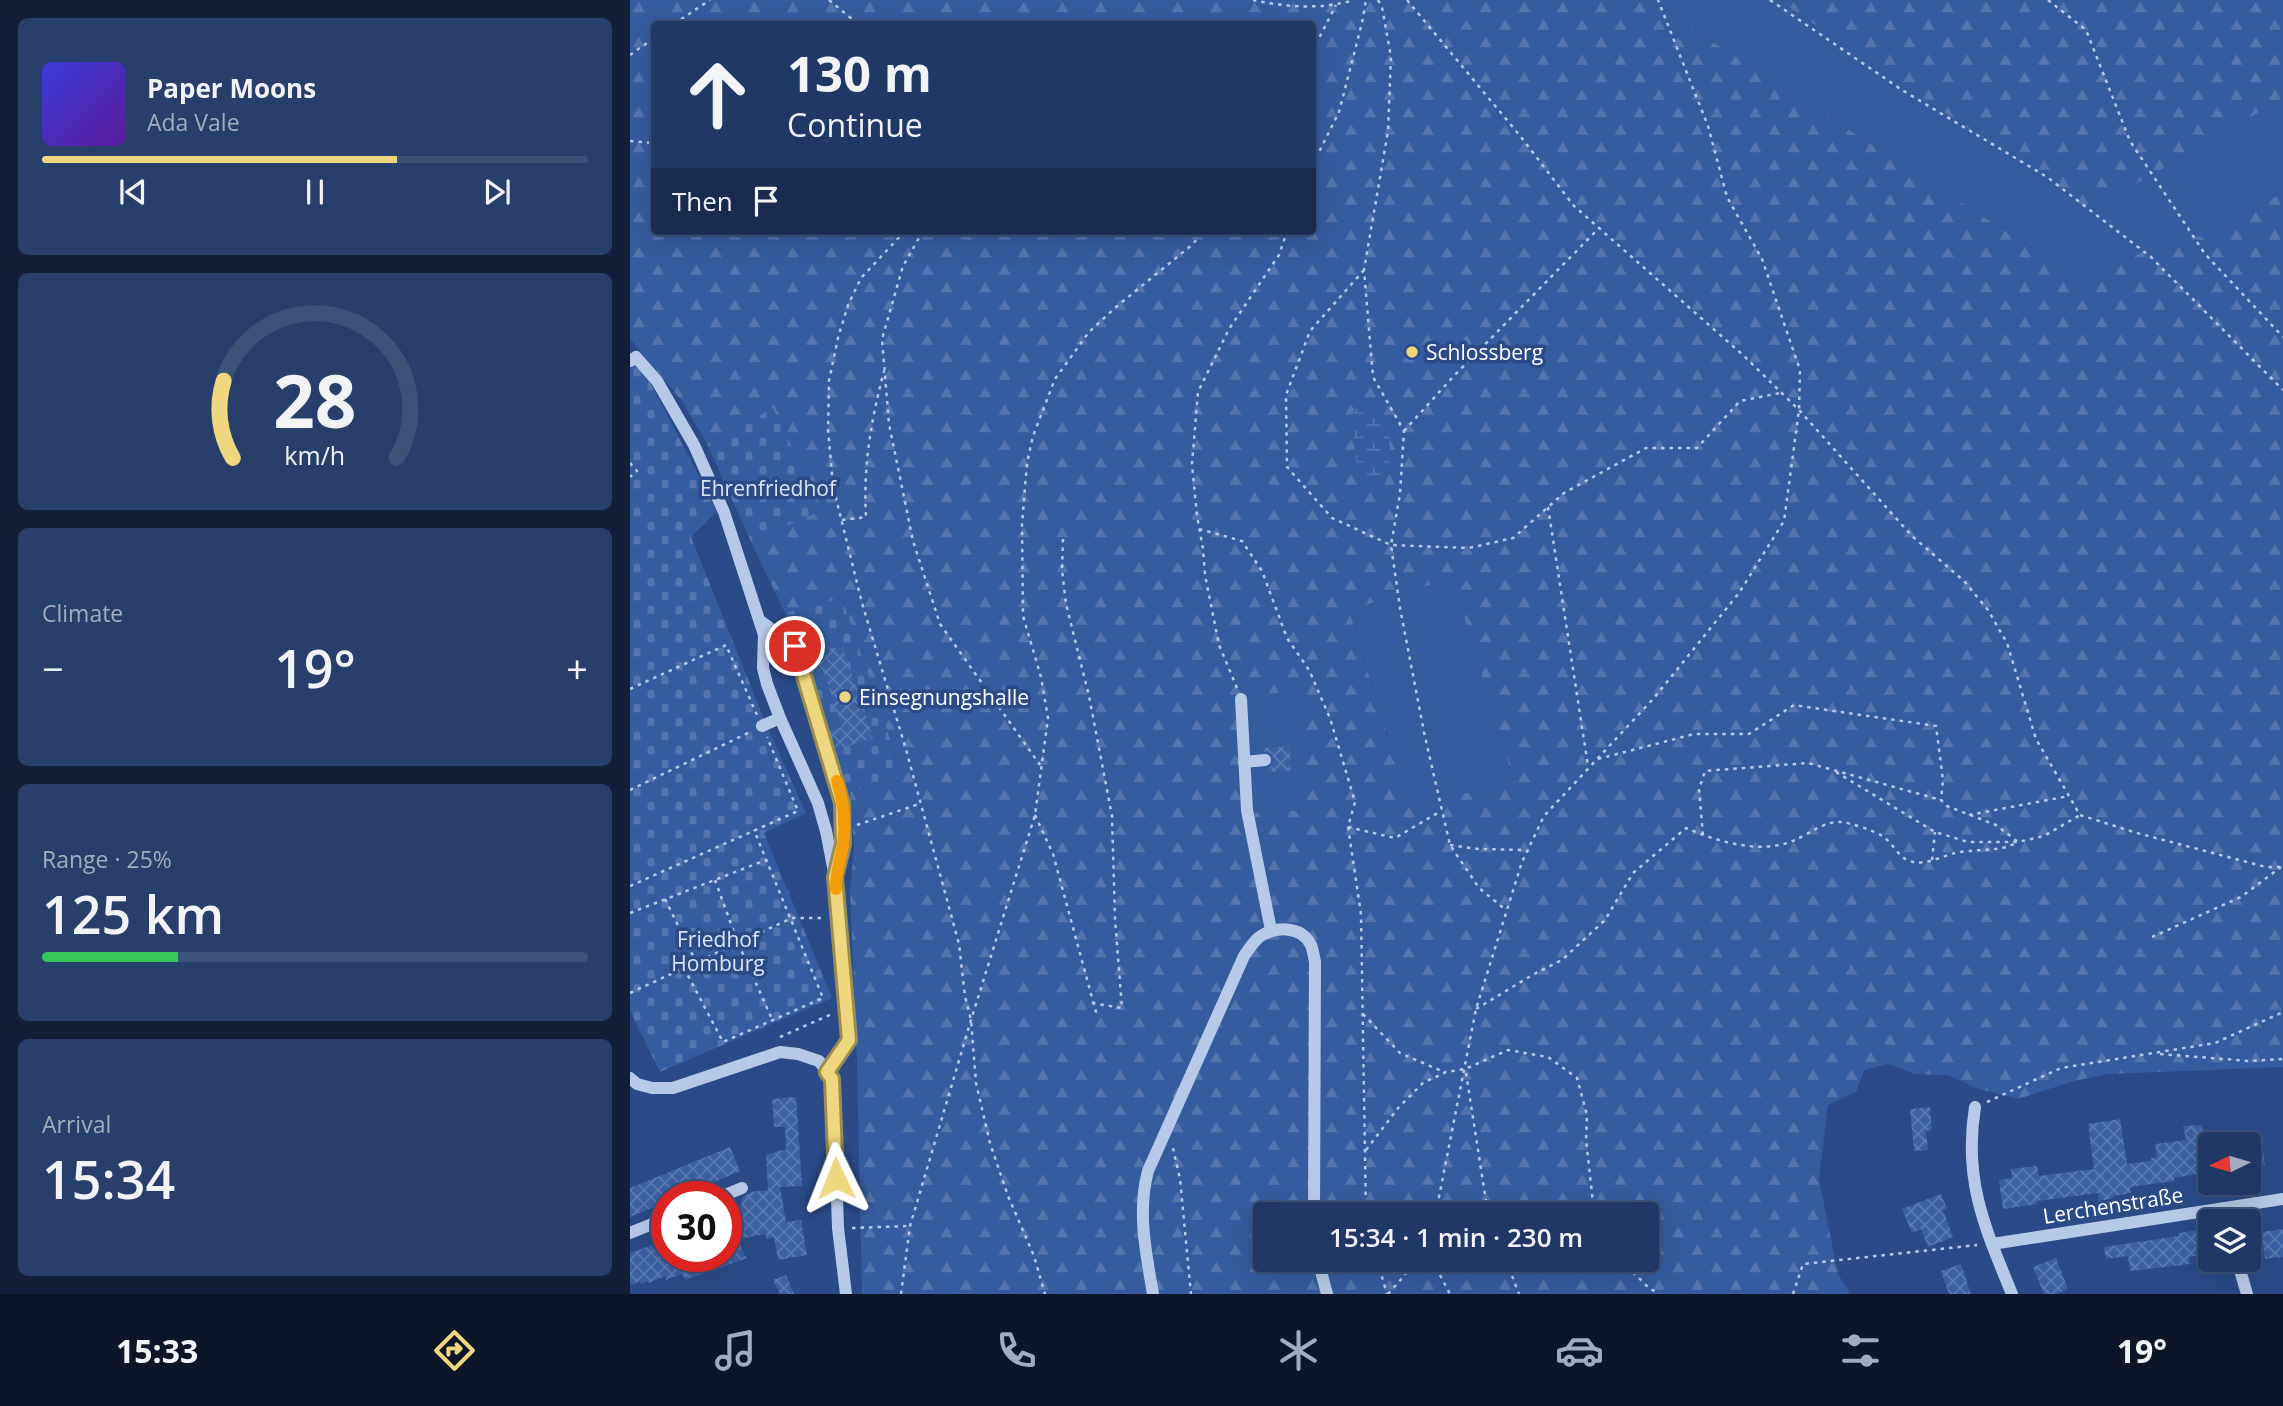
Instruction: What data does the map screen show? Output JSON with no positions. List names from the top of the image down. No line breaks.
{"streets":{"street":["Lerchenstraße"]},"parks":["Ehrenfriedhof","Friedhof Homburg"],"places":["Schlossberg","Einsegnungshalle"],"north":"left","page":{"turn":["130 m","Continue"],"song":["Paper Moons","Ada Vale"],"then":"Then","tile":["Climate",["Range · 25%","125 km"],["Arrival","15:34"]],"heat":["−","19°","+"],"limit":"30","trip":"15:34 · 1 min · 230 m","tabs":["15:33","19°"],"gauge":["28","km/h"]}}
